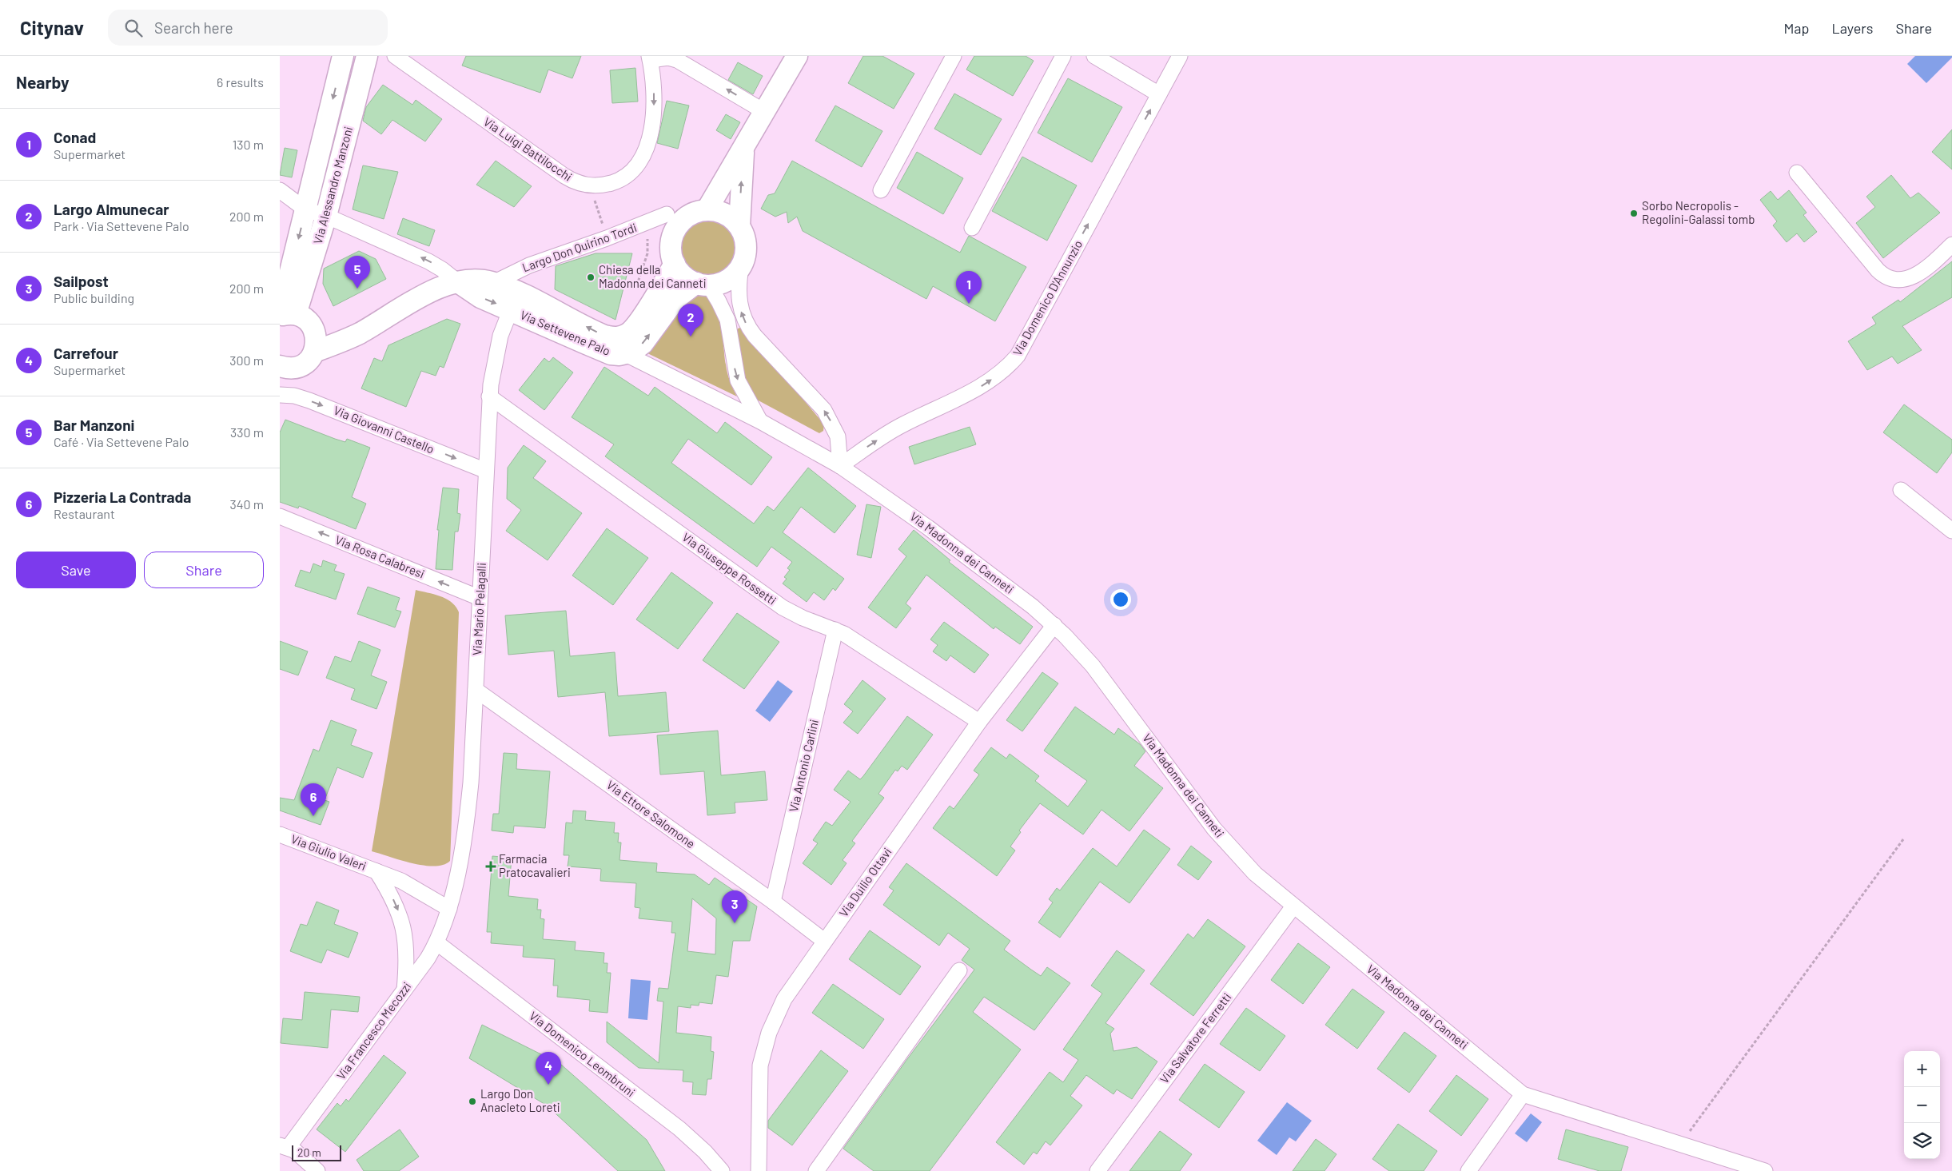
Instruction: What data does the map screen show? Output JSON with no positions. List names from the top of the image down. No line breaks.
{"streets":{"street":["Via Luigi Battilocchi","Via Alessandro Manzoni","Largo Don Quirino Tordi","Via Domenico D'Annunzio","Via Settevene Palo","Via Giovanni Castello","Via Madonna dei Canneti","Via Rosa Calabresi","Via Giuseppe Rossetti","Via Mario Pelagalli","Via Antonio Carlini","Via Ettore Salomone","Via Giulio Valeri","Via Duilio Ottavi","Via Francesco Mecozzi","Via Salvatore Ferretti","Via Domenico Leombruni"]},"crossings":[["Largo Don Quirino Tordi","Via Settevene Palo"],["Via Domenico D'Annunzio","Via Madonna dei Canneti"],["Via Settevene Palo","Via Madonna dei Canneti"],["Via Settevene Palo","Via Mario Pelagalli"],["Via Giovanni Castello","Via Mario Pelagalli"],["Via Madonna dei Canneti","Via Duilio Ottavi"],["Via Madonna dei Canneti","Via Salvatore Ferretti"],["Via Rosa Calabresi","Via Mario Pelagalli"],["Via Giuseppe Rossetti","Via Mario Pelagalli"],["Via Giuseppe Rossetti","Via Antonio Carlini"],["Via Giuseppe Rossetti","Via Duilio Ottavi"],["Via Mario Pelagalli","Via Ettore Salomone"],["Via Mario Pelagalli","Via Giulio Valeri"],["Via Mario Pelagalli","Via Francesco Mecozzi"],["Via Antonio Carlini","Via Ettore Salomone"],["Via Ettore Salomone","Via Duilio Ottavi"],["Via Giulio Valeri","Via Francesco Mecozzi"],["Via Francesco Mecozzi","Via Domenico Leombruni"]],"one_way":["Via Giovanni Castello","Via Rosa Calabresi","Via Giulio Valeri"],"places":{"other":["Sorbo Necropolis - Regolini-Galassi tomb","Chiesa della Madonna dei Canneti","Largo Don Anacleto Loreti"],"health":["Farmacia Pratocavalieri"]},"scale_bar":"20 m","page":{"header":"Citynav","search":"Search here","nav":["Map","Layers","Share"],"heading":["Nearby","6 results"],"list":[{"mark":"1","name":"Conad","note":"Supermarket","value":"130 m"},{"mark":"2","name":"Largo Almunecar","note":"Park · Via Settevene Palo","value":"200 m"},{"mark":"3","name":"Sailpost","note":"Public building","value":"200 m"},{"mark":"4","name":"Carrefour","note":"Supermarket","value":"300 m"},{"mark":"5","name":"Bar Manzoni","note":"Café · Via Settevene Palo","value":"330 m"},{"mark":"6","name":"Pizzeria La Contrada","note":"Restaurant","value":"340 m"}],"pins":["5","1","2","6","3","4"],"buttons":["Save","Share"],"map_buttons":["+","−"],"scale":"20 m"}}
